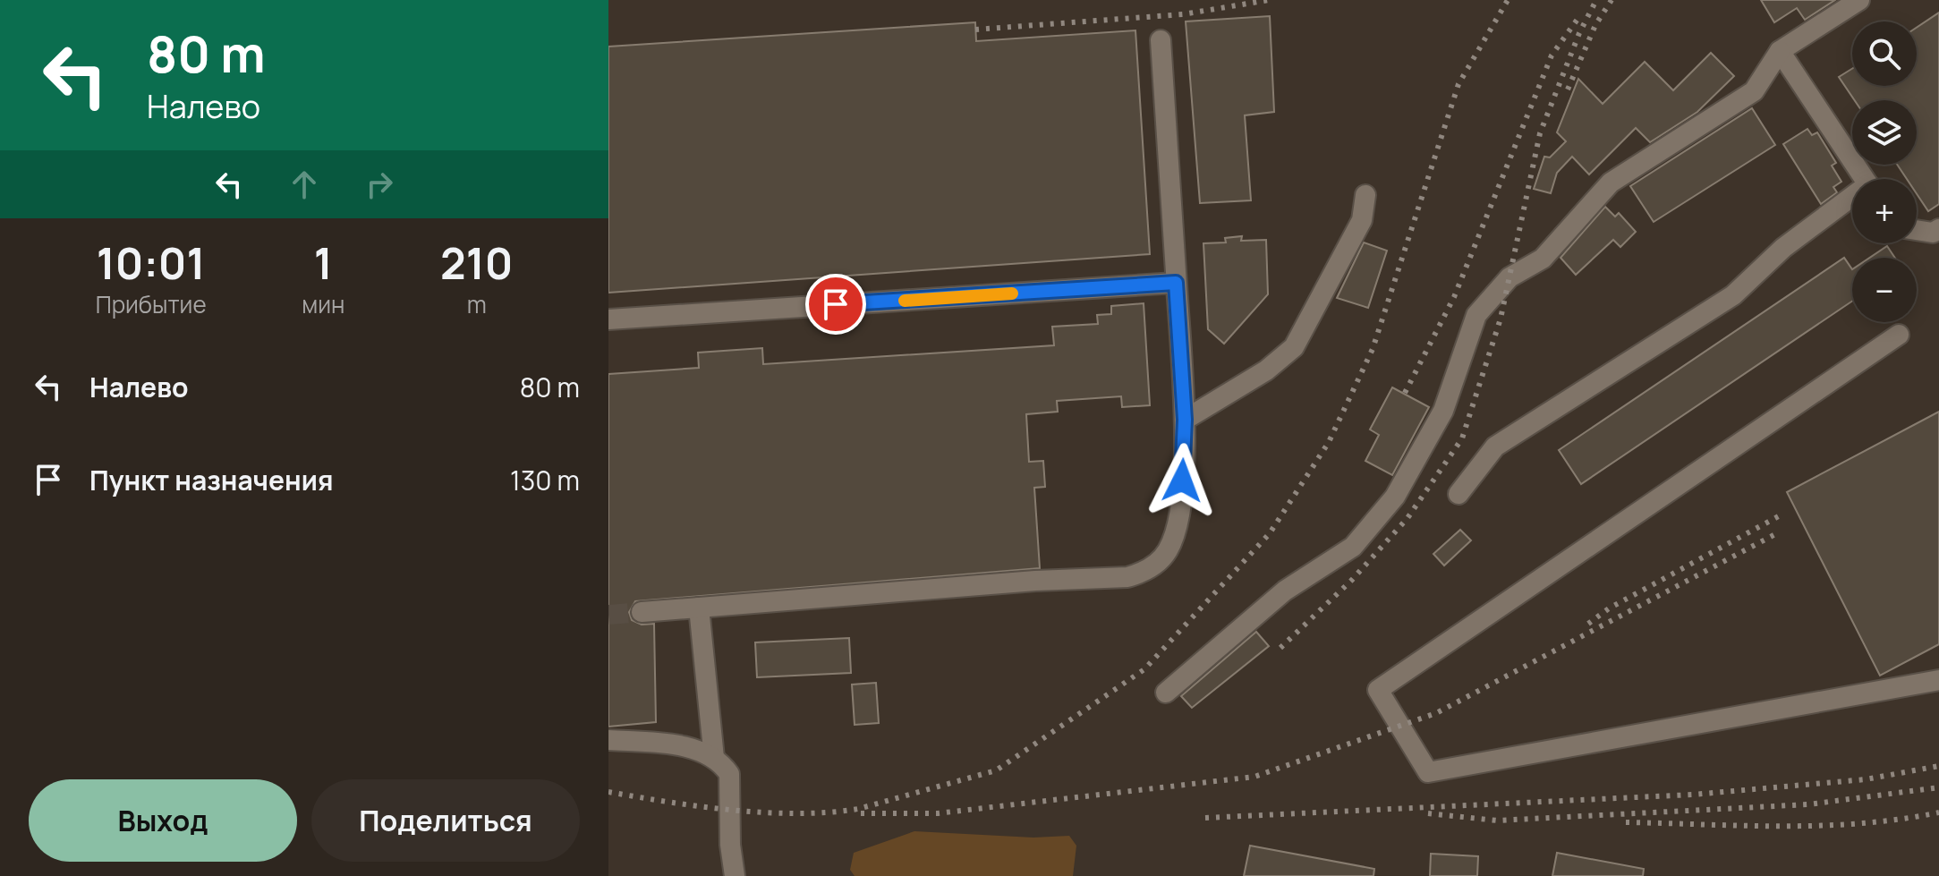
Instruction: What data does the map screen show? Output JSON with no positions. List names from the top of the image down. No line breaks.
{"page":{"turn":["80 m","Налево"],"map_buttons":["+","−"],"eta":["10:01","Прибытие","1","мин","210","m"],"list":[{"name":"Налево","value":"80 m"},{"name":"Пункт назначения","value":"130 m"}],"buttons":["Выход","Поделиться"]}}
